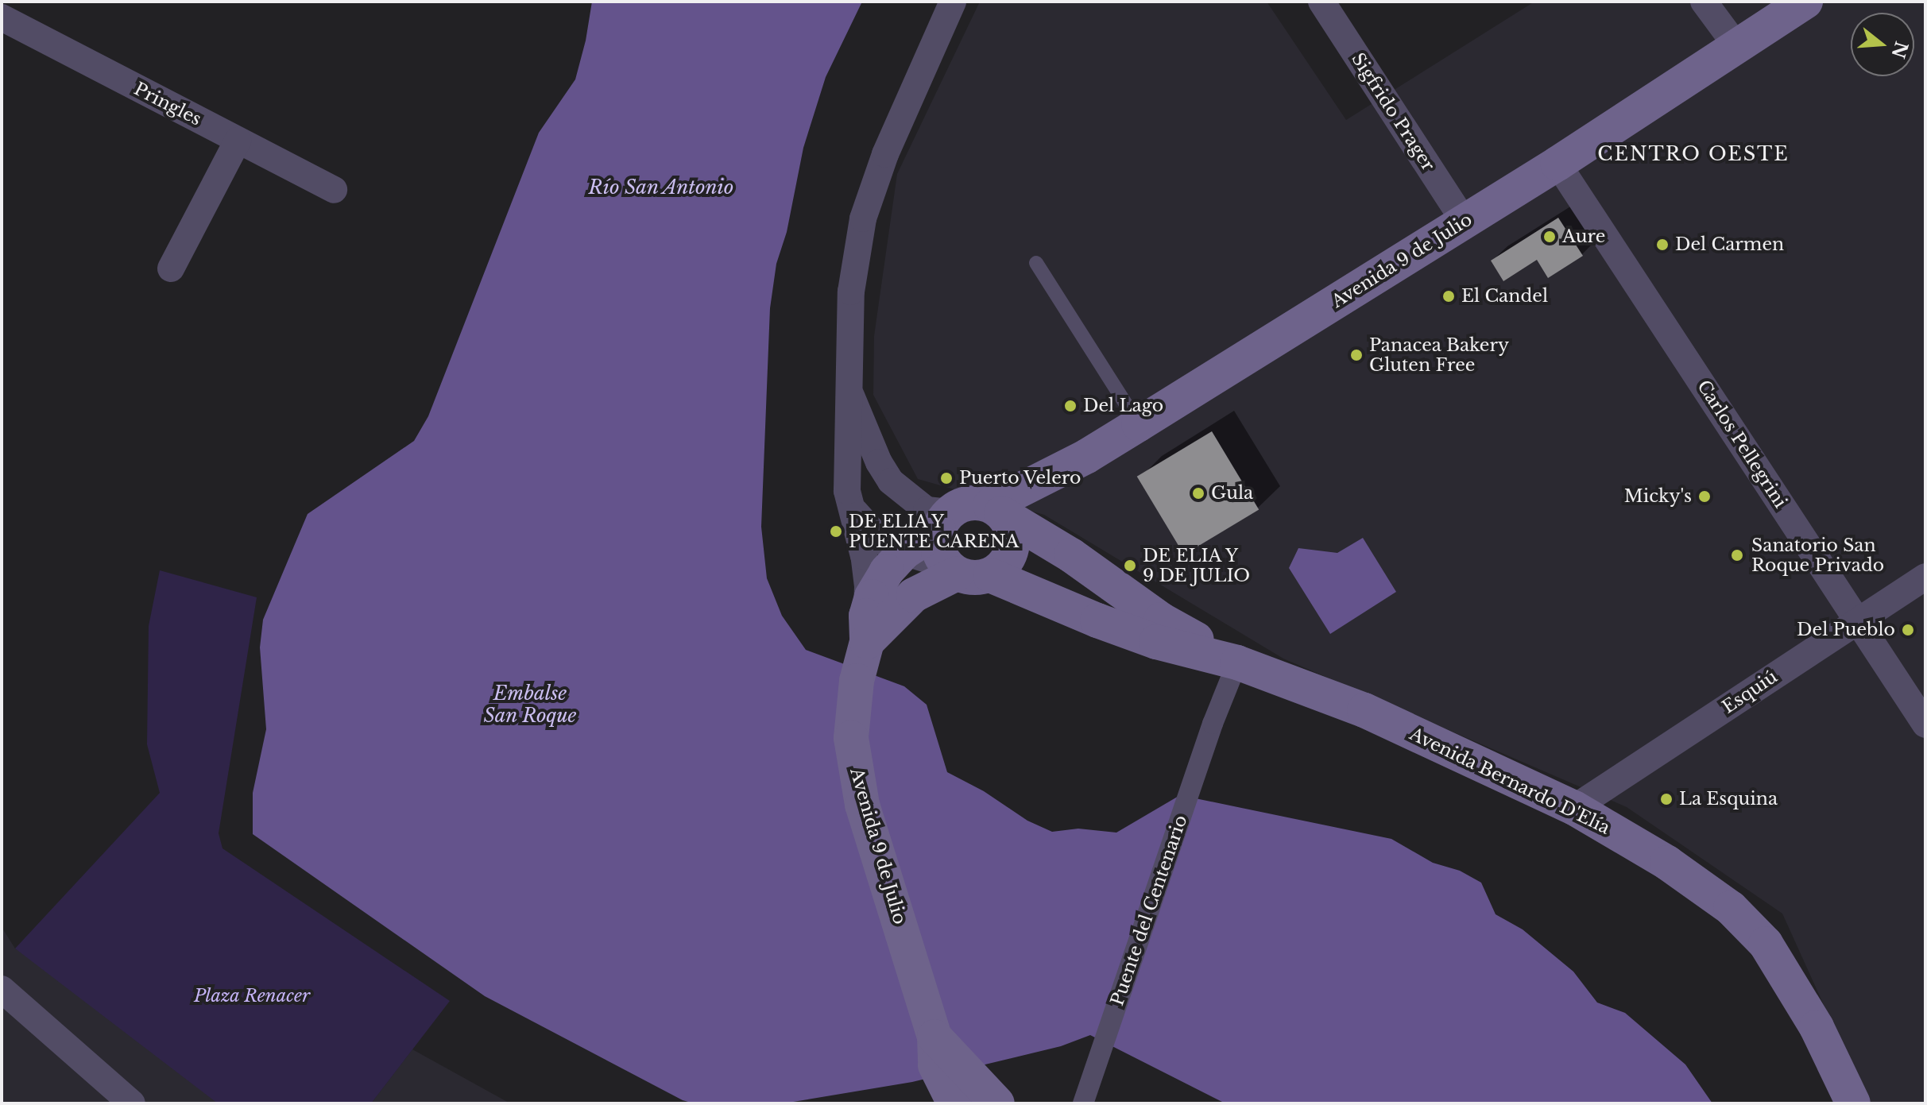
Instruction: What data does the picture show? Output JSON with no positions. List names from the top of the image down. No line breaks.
{"streets":{"main road":["Avenida 9 de Julio","Avenida Bernardo D'Elía"],"street":["Pringles","Sigfrido Prager","Carlos Pellegrini","Esquiú","Puente del Centenario"]},"crossings":[["Sigfrido Prager","Avenida 9 de Julio"],["Avenida 9 de Julio","Carlos Pellegrini"],["Avenida 9 de Julio","Avenida Bernardo D'Elía"],["Carlos Pellegrini","Esquiú"],["Esquiú","Avenida Bernardo D'Elía"],["Avenida Bernardo D'Elía","Puente del Centenario"]],"districts":["CENTRO OESTE"],"water":["Río San Antonio","Embalse San Roque"],"parks":["Plaza Renacer"],"places":["Aure","Del Carmen","El Candel","Panacea Bakery Gluten Free","Del Lago","Puerto Velero","Gula","Micky's","DE ELIA Y PUENTE CARENA","Sanatorio San Roque Privado","DE ELIA Y 9 DE JULIO","Del Pueblo","La Esquina"],"north":"right"}
